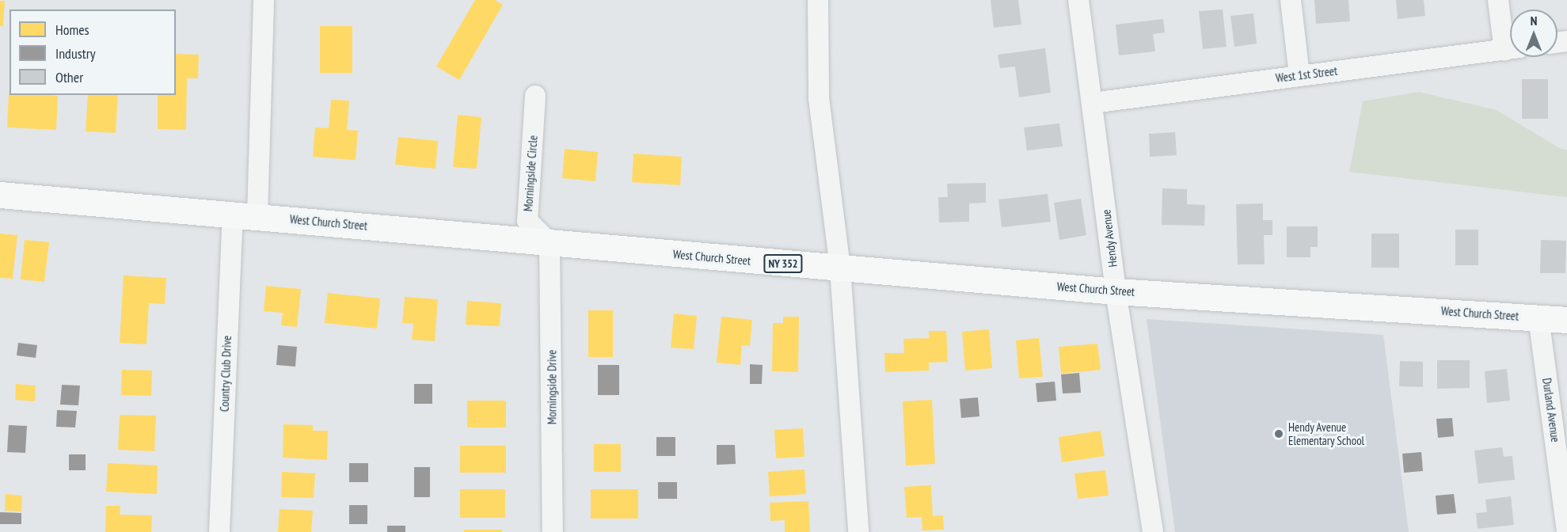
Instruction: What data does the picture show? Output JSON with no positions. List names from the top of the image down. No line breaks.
{"streets":{"main road":["West Church Street","NY 352"],"street":["West 1st Street","Morningside Circle","Hendy Avenue","Country Club Drive","Morningside Drive","Durland Avenue"]},"crossings":[["West 1st Street","Hendy Avenue"],["Morningside Circle","West Church Street"],["Morningside Circle","Morningside Drive"],["West Church Street","Hendy Avenue"],["West Church Street","Country Club Drive"],["West Church Street","Morningside Drive"],["West Church Street","Durland Avenue"]],"places":["Hendy Avenue Elementary School"],"legend":["Homes","Industry","Other"],"north":"top"}
